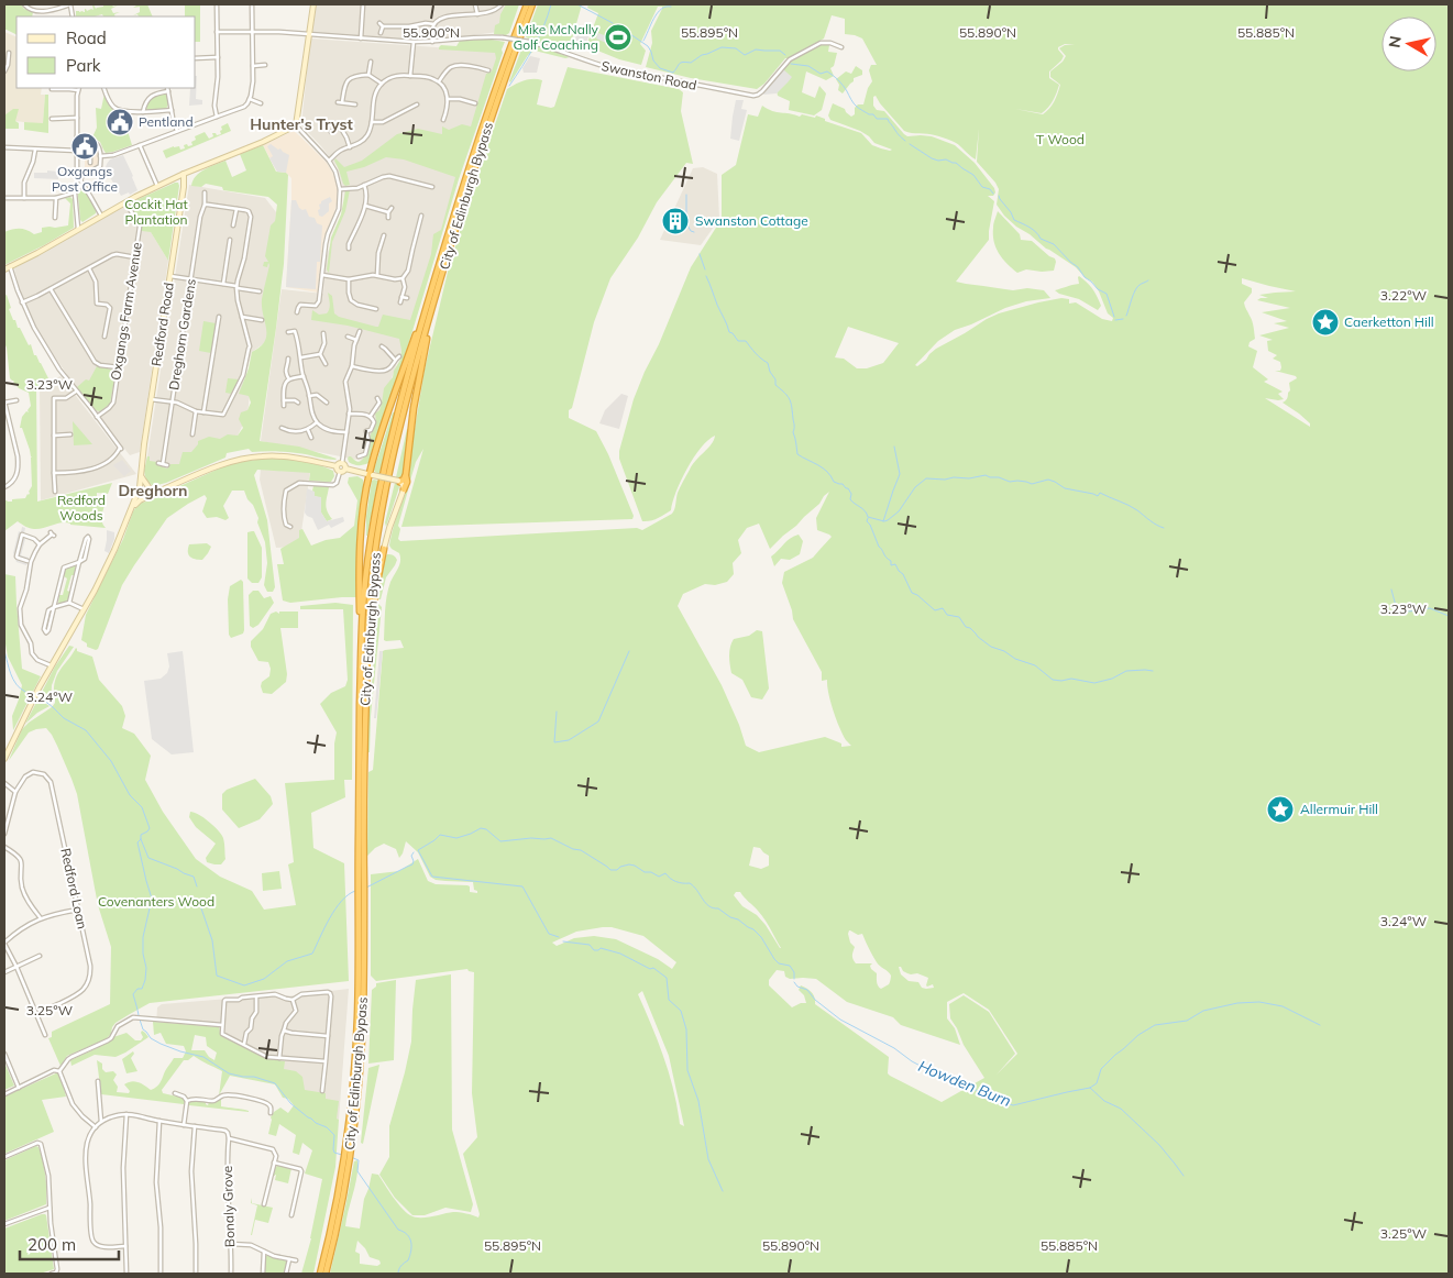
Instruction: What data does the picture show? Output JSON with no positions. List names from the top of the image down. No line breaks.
{"streets":{"highway":["City of Edinburgh Bypass"],"main road":["Redford Road"],"street":["Swanston Road","Oxgangs Farm Avenue","Dreghorn Gardens","Redford Loan","Bonaly Grove"]},"districts":["Hunter's Tryst","Dreghorn"],"water":["Howden Burn"],"parks":["T Wood","Cockit Hat Plantation","Redford Woods","Covenanters Wood"],"places":{"sports":["Mike McNally Golf Coaching"],"public building":["Pentland","Oxgangs Post Office"],"building":["Swanston Cottage"],"place":["Caerketton Hill","Allermuir Hill"]},"legend":["Road","Park"],"scale_bar":"200 m","north":"left","coordinates":["55.900°N","55.895°N","55.890°N","55.885°N","3.22°W","3.23°W","3.24°W","3.25°W"]}
